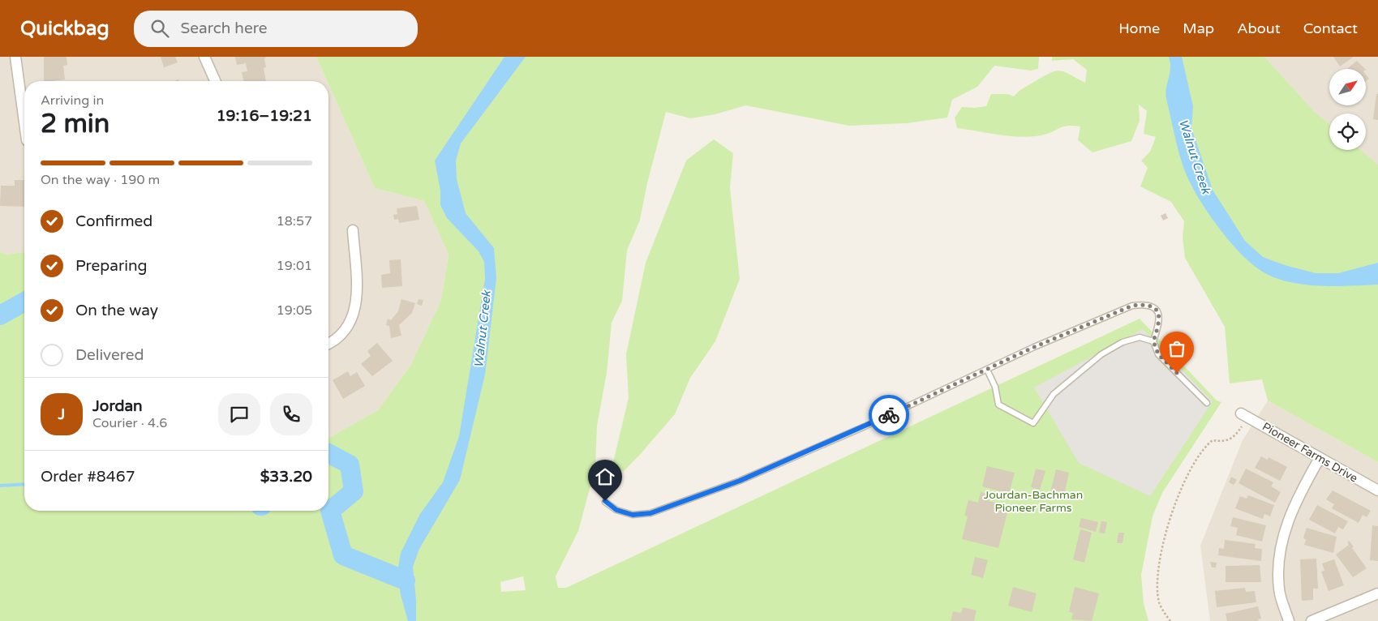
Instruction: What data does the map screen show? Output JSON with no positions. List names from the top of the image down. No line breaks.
{"streets":{"street":["Pioneer Farms Drive"]},"water":["Walnut Creek"],"parks":["Jourdan-Bachman Pioneer Farms"],"north":"top right","page":{"header":"Quickbag","search":"Search here","nav":["Home","Map","About","Contact"],"heading":["2 min","Arriving in","19:16–19:21"],"panel":["Jordan","Courier · 4.6","Order #8467","$33.20"],"bar":"On the way · 190 m","list":[["Confirmed","18:57"],["Preparing","19:01"],["On the way","19:05"],"Delivered"],"round":"J"}}
